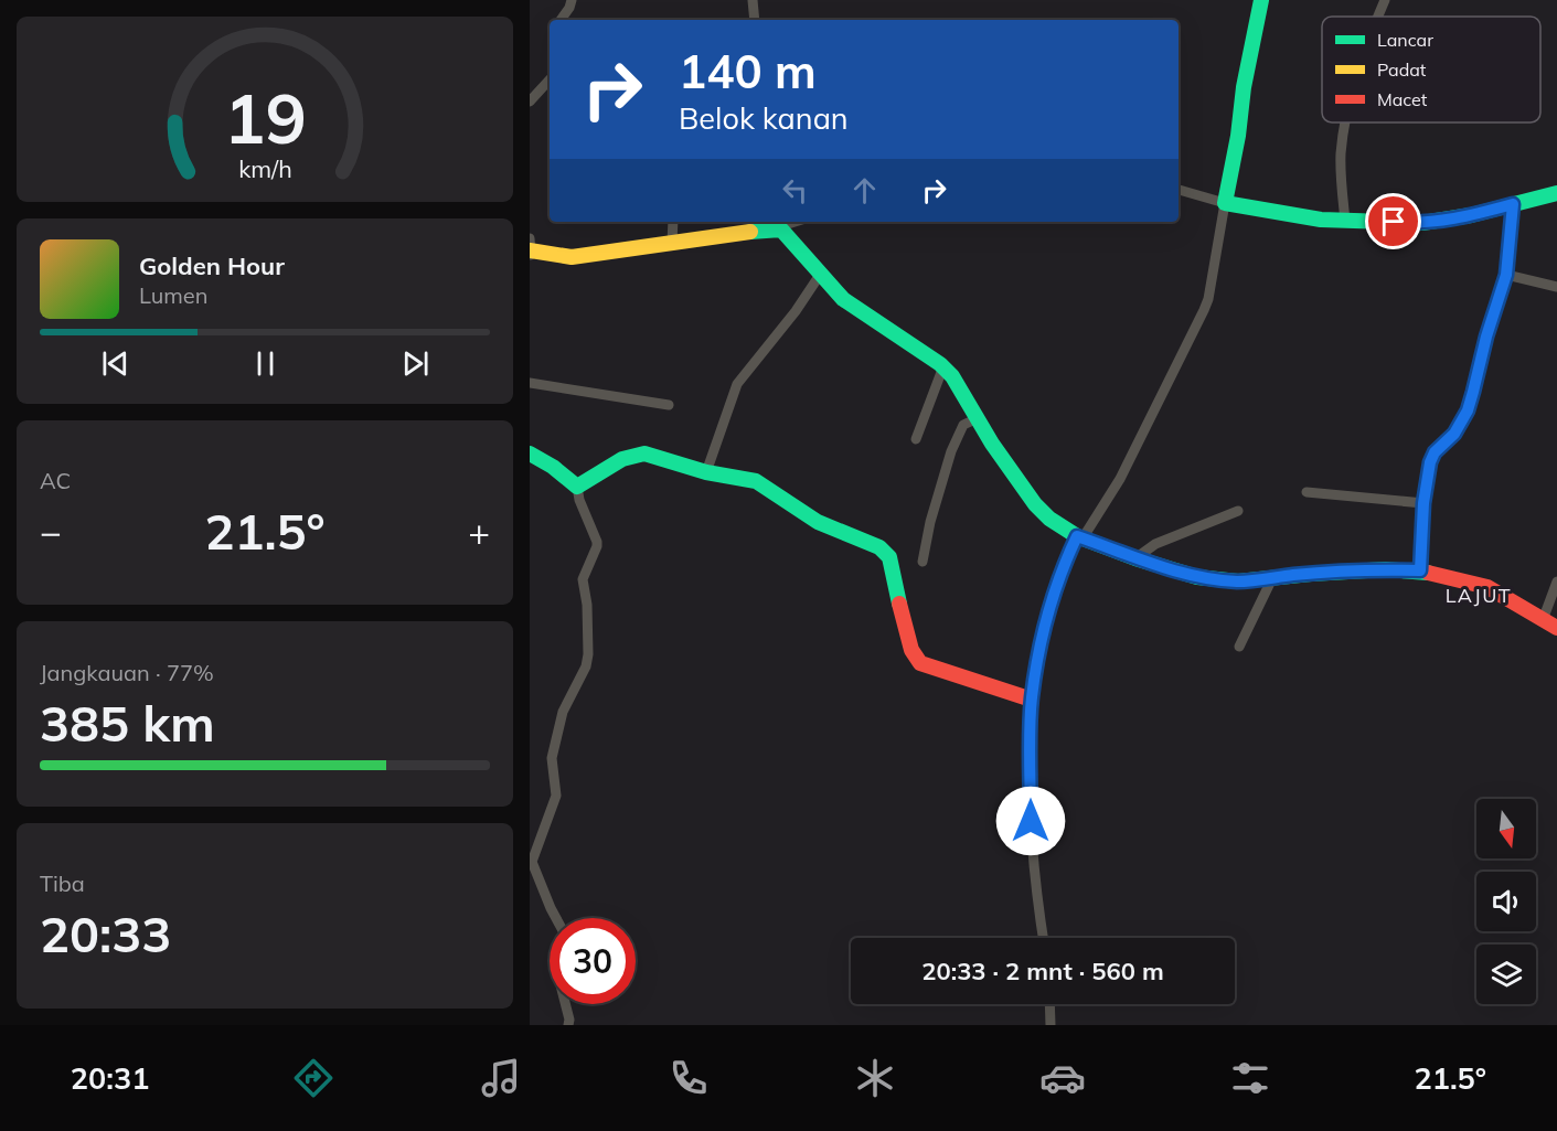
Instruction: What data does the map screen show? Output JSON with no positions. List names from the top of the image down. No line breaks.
{"districts":["LAJUT"],"legend":["Lancar","Padat","Macet"],"north":"bottom","page":{"turn":["140 m","Belok kanan"],"song":["Golden Hour","Lumen"],"tile":["AC",["Jangkauan · 77%","385 km"],["Tiba","20:33"]],"heat":["−","21.5°","+"],"limit":"30","trip":"20:33 · 2 mnt · 560 m","tabs":["20:31","21.5°"],"gauge":["19","km/h"]}}
